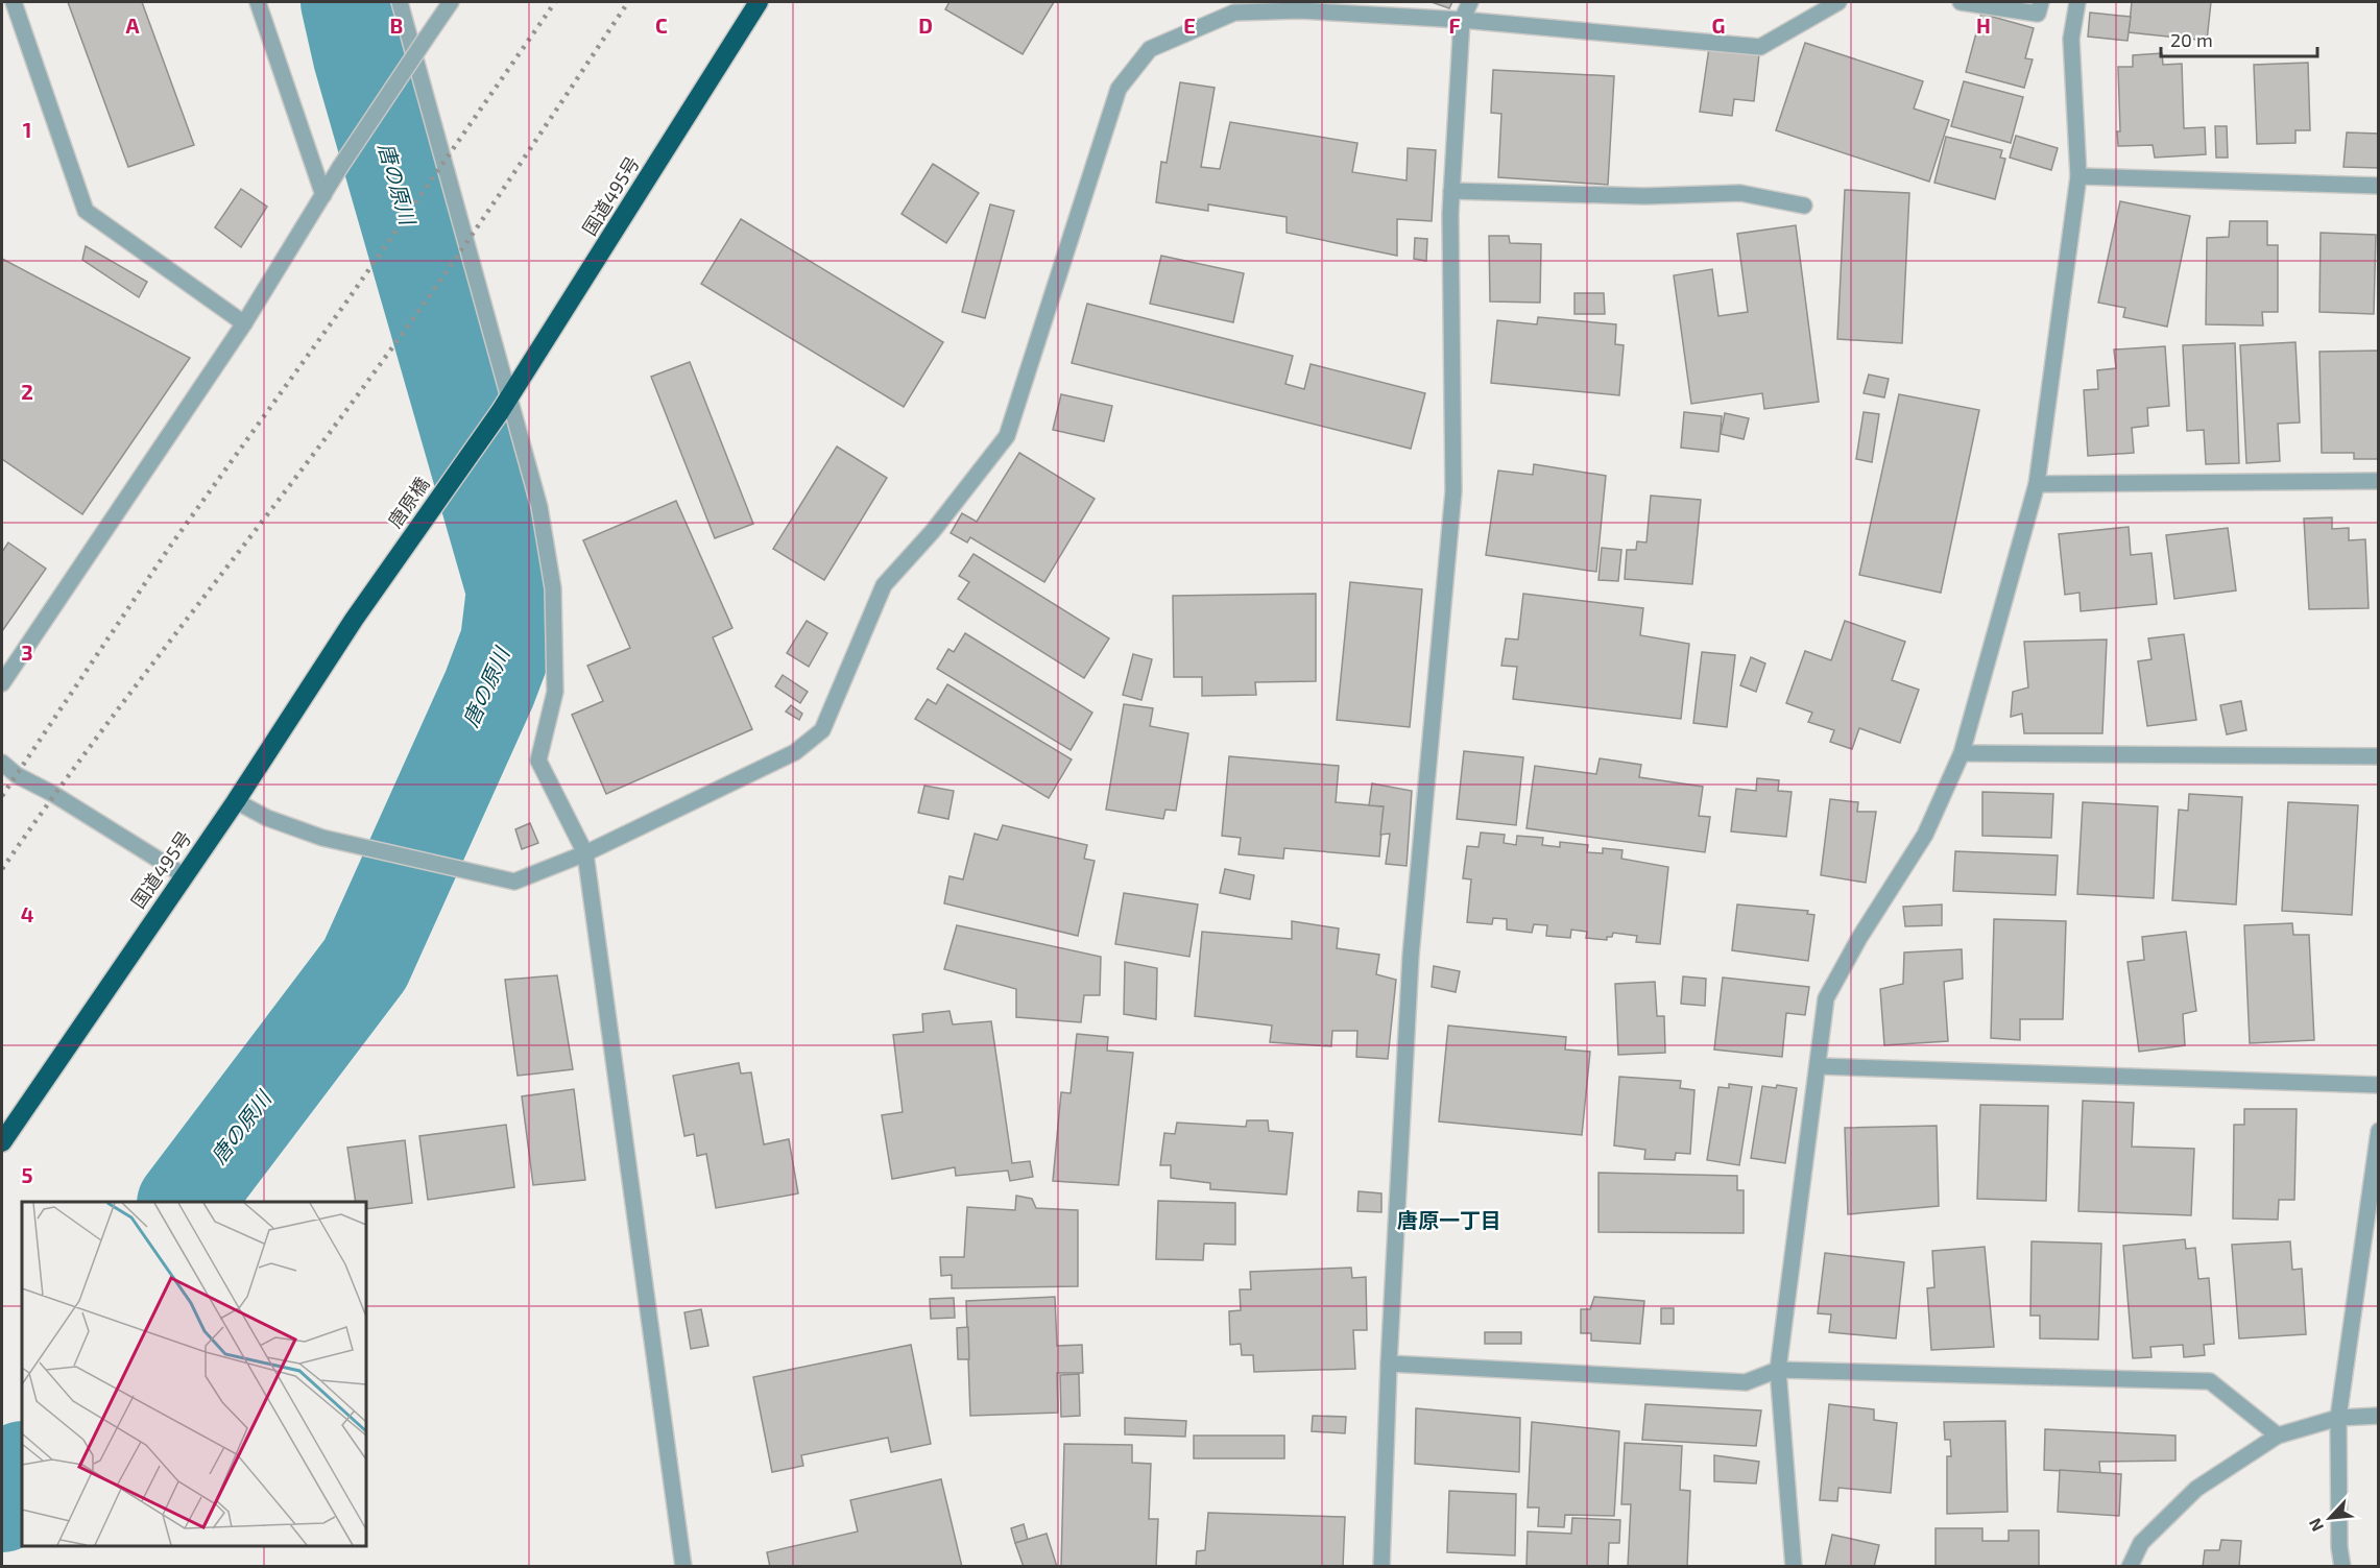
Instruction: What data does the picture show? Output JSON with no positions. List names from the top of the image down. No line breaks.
{"streets":{"highway":["国道495号","唐原橋"]},"crossings":[["国道495号","唐原橋"]],"districts":["唐原一丁目"],"water":["唐の原川"],"scale_bar":"20 m","north":"bottom left","grid":{"columns":["A","B","C","D","E","F","G","H"],"rows":["1","2","3","4","5"]}}
